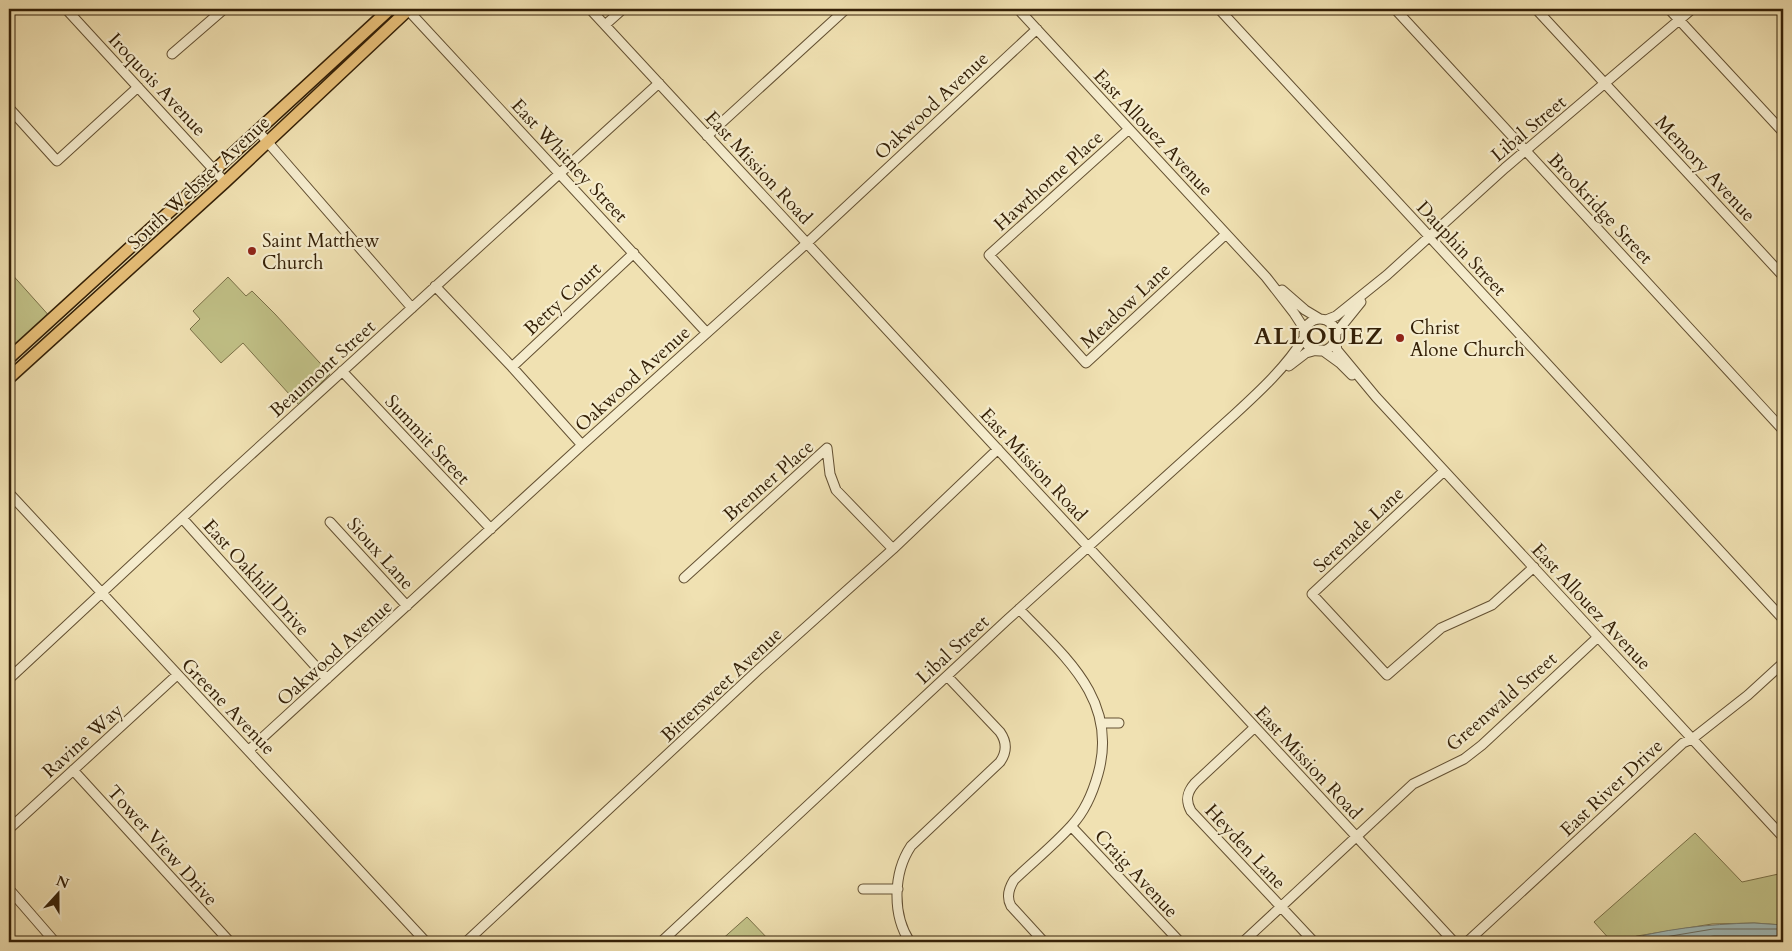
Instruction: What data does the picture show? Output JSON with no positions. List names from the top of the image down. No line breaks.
{"streets":{"main road":["South Webster Avenue"],"street":["Iroquois Avenue","Oakwood Avenue","Libal Street","East Allouez Avenue","East Whitney Street","East Mission Road","Memory Avenue","Hawthorne Place","Brookridge Street","Dauphin Street","Betty Court","Meadow Lane","Beaumont Street","Summit Street","Brenner Place","Serenade Lane","Sioux Lane","East Oakhill Drive","Bittersweet Avenue","Greenwald Street","Greene Avenue","Ravine Way","East River Drive","Tower View Drive","Heyden Lane","Craig Avenue"]},"crossings":[["Iroquois Avenue","South Webster Avenue"],["Oakwood Avenue","East Allouez Avenue"],["Oakwood Avenue","East Whitney Street"],["Oakwood Avenue","East Mission Road"],["Oakwood Avenue","Summit Street"],["Oakwood Avenue","Sioux Lane"],["Oakwood Avenue","East Oakhill Drive"],["Oakwood Avenue","Greene Avenue"],["Libal Street","East Allouez Avenue"],["Libal Street","East Mission Road"],["Libal Street","Memory Avenue"],["Libal Street","Brookridge Street"],["Libal Street","Dauphin Street"],["East Allouez Avenue","Hawthorne Place"],["East Allouez Avenue","Meadow Lane"],["East Allouez Avenue","Serenade Lane"],["East Allouez Avenue","Greenwald Street"],["East Allouez Avenue","East River Drive"],["East Whitney Street","South Webster Avenue"],["East Whitney Street","Betty Court"],["East Whitney Street","Beaumont Street"],["East Mission Road","Beaumont Street"],["East Mission Road","Bittersweet Avenue"],["East Mission Road","Greenwald Street"],["East Mission Road","Heyden Lane"],["Hawthorne Place","Meadow Lane"],["Beaumont Street","Summit Street"],["Beaumont Street","East Oakhill Drive"],["Beaumont Street","Greene Avenue"],["Brenner Place","Bittersweet Avenue"],["Greenwald Street","Heyden Lane"],["Greene Avenue","Ravine Way"],["Ravine Way","Tower View Drive"]],"districts":["ALLOUEZ"],"places":["Saint Matthew Church","Christ Alone Church"],"north":"top"}
